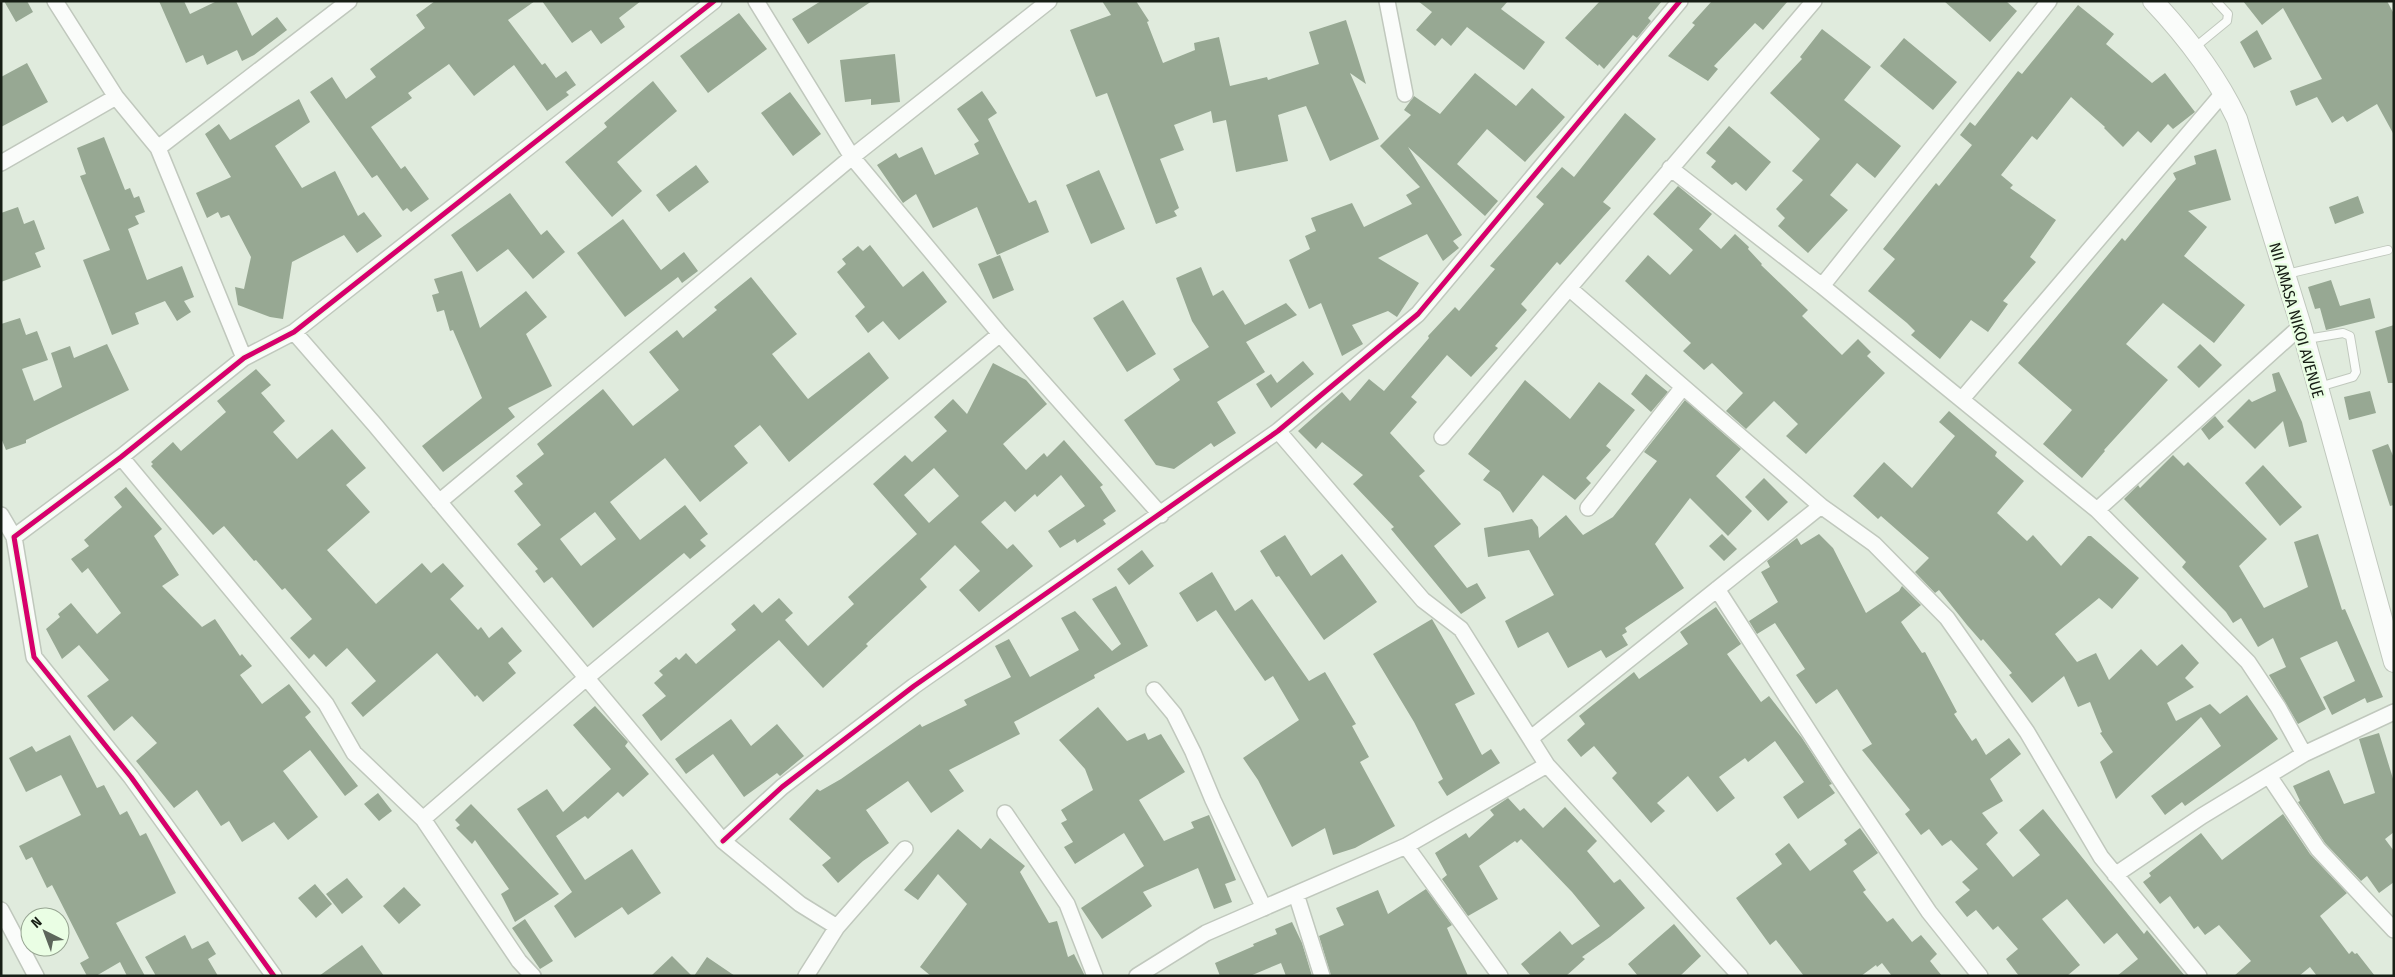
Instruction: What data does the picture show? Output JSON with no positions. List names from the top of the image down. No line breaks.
{"streets":{"street":["NII AMASA NIKOI AVENUE"]},"north":"top left"}
